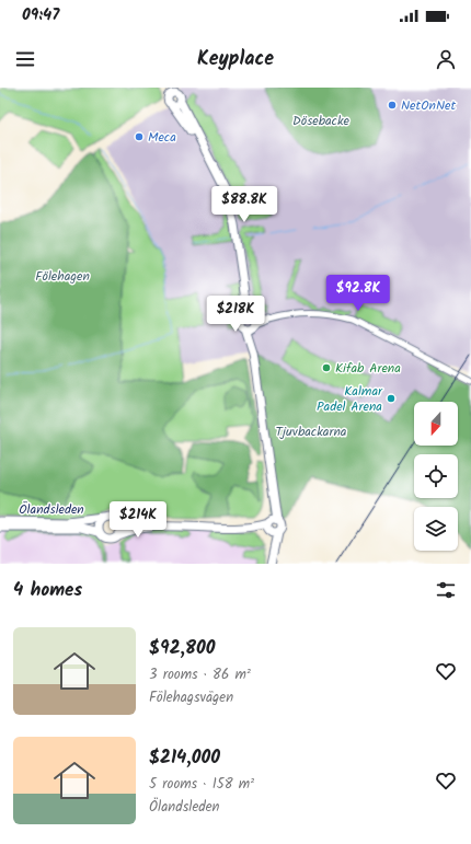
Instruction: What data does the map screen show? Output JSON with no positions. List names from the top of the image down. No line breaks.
{"streets":{"main road":["Ölandsleden"]},"parks":["Dösebacke","Fölehagen","Tjuvbackarna"],"places":["NetOnNet","Meca","Kifab Arena","Kalmar Padel Arena"],"north":"bottom","page":{"status":"09:47","header":"Keyplace","price":["$88.8K","$92.8K","$218K","$214K"],"heading":"4 homes","list":[{"name":"$92,800","note":"3 rooms · 86 m² · Fölehagsvägen"},{"name":"$214,000","note":"5 rooms · 158 m² · Ölandsleden"}]}}
